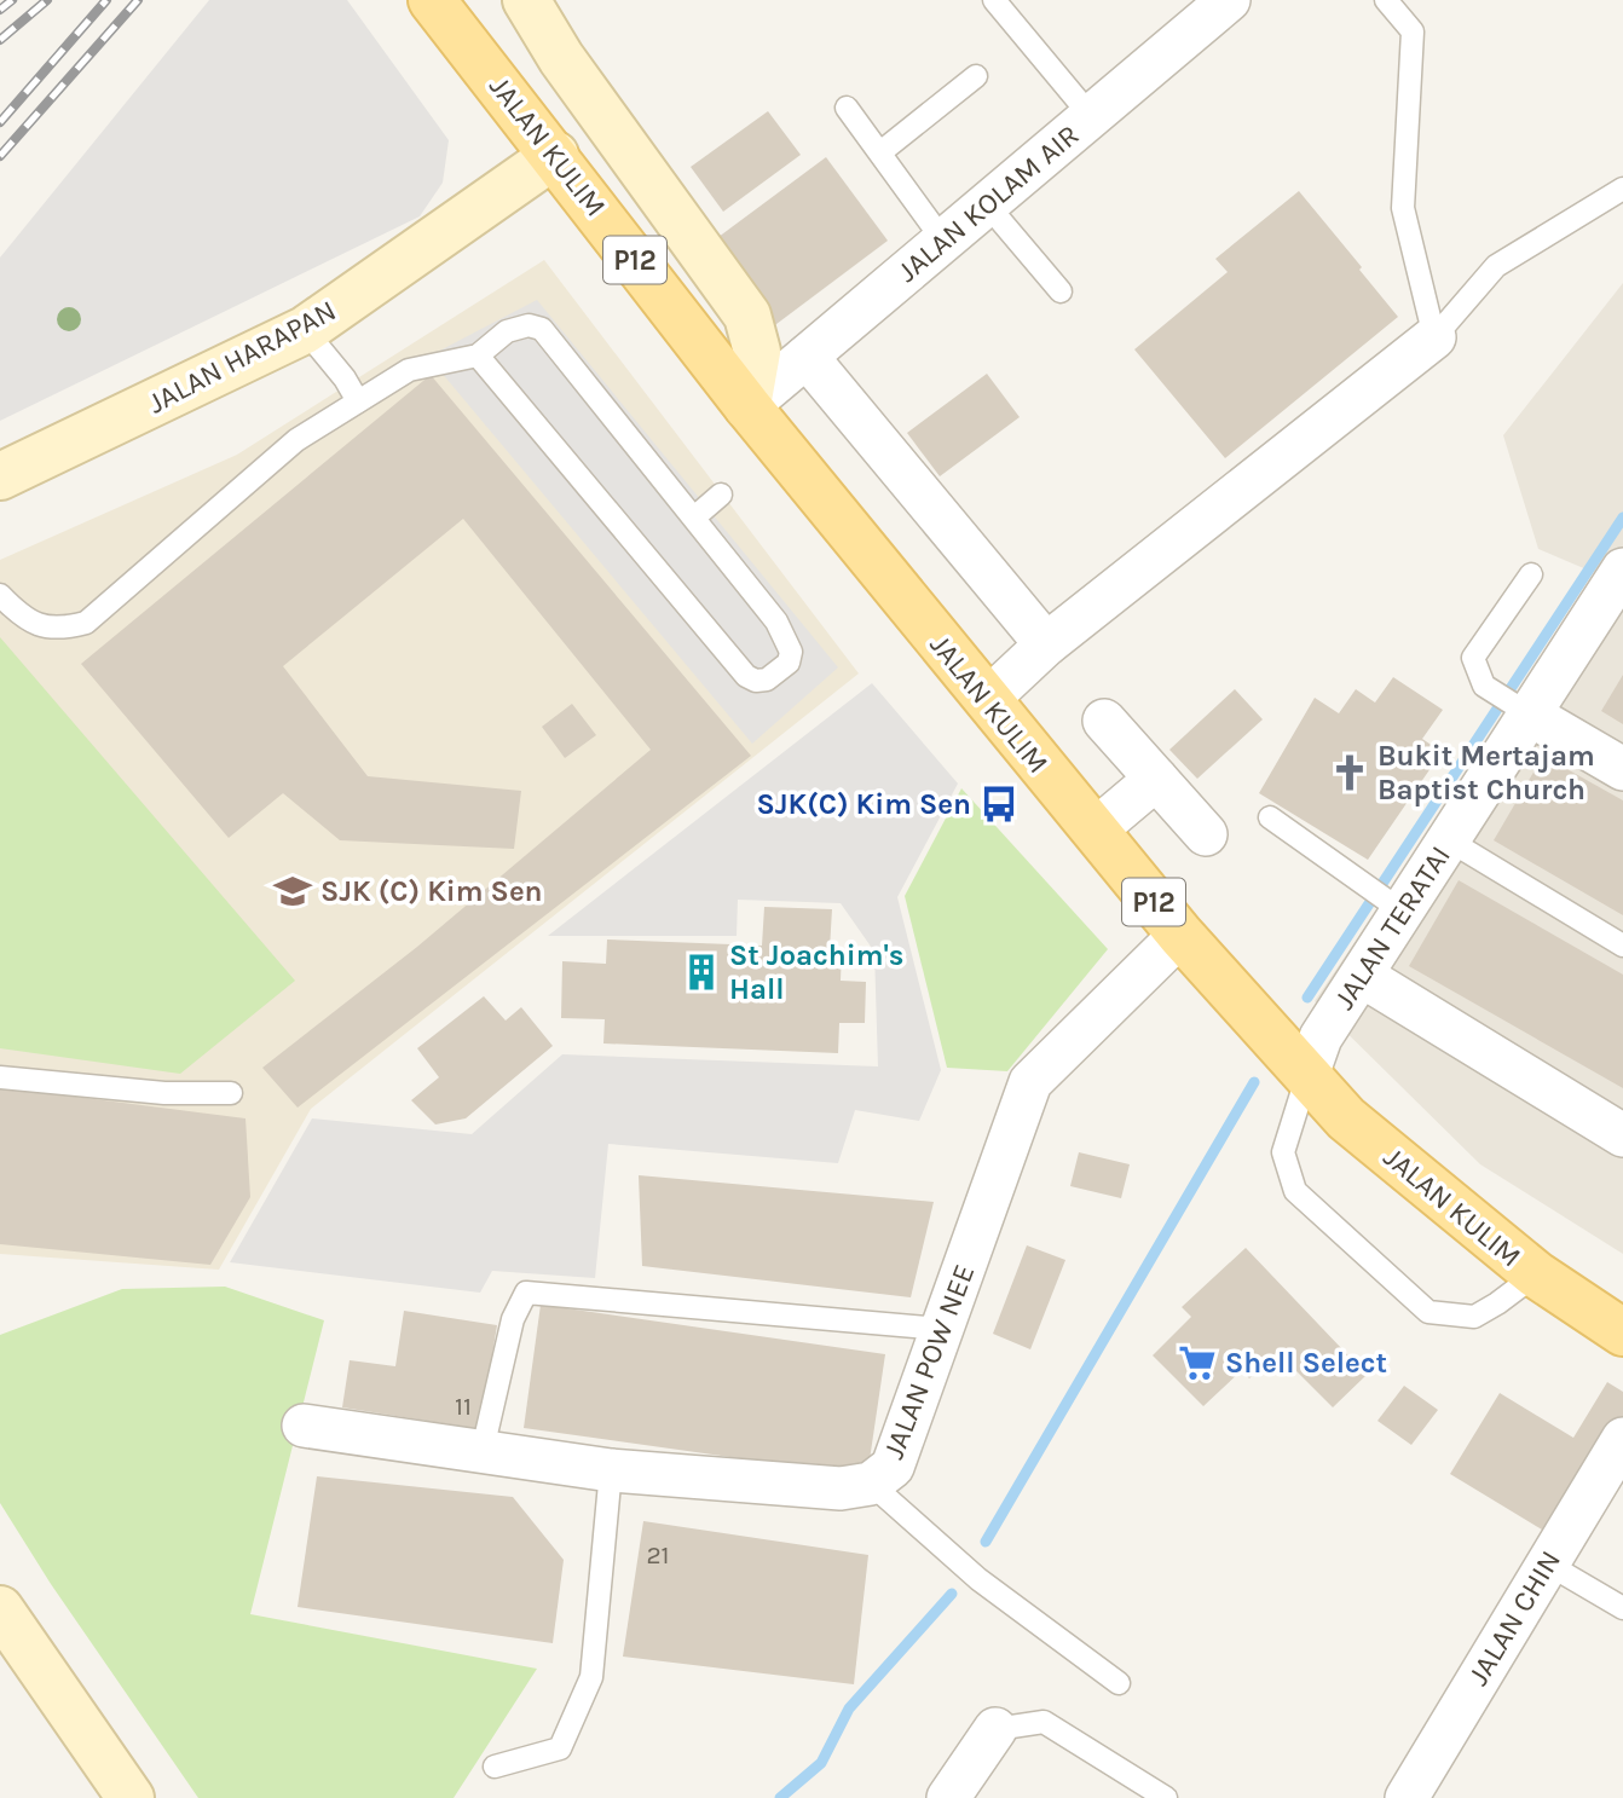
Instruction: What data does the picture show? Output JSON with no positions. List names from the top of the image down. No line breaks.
{"streets":{"main road":["JALAN KULIM","P12"],"street":["JALAN KOLAM AIR","JALAN HARAPAN","JALAN TERATAI","JALAN POW NEE","JALAN CHIN"]},"crossings":[["JALAN KULIM","JALAN KOLAM AIR"],["JALAN KULIM","JALAN HARAPAN"],["JALAN KULIM","JALAN TERATAI"],["JALAN KULIM","JALAN POW NEE"]],"places":{"church":["Bukit Mertajam Baptist Church"],"bus stop":["SJK(C) Kim Sen"],"school or university":["SJK (C) Kim Sen"],"building":["St Joachim's Hall"],"supermarket":["Shell Select"]},"house_numbers":["11","21"]}
